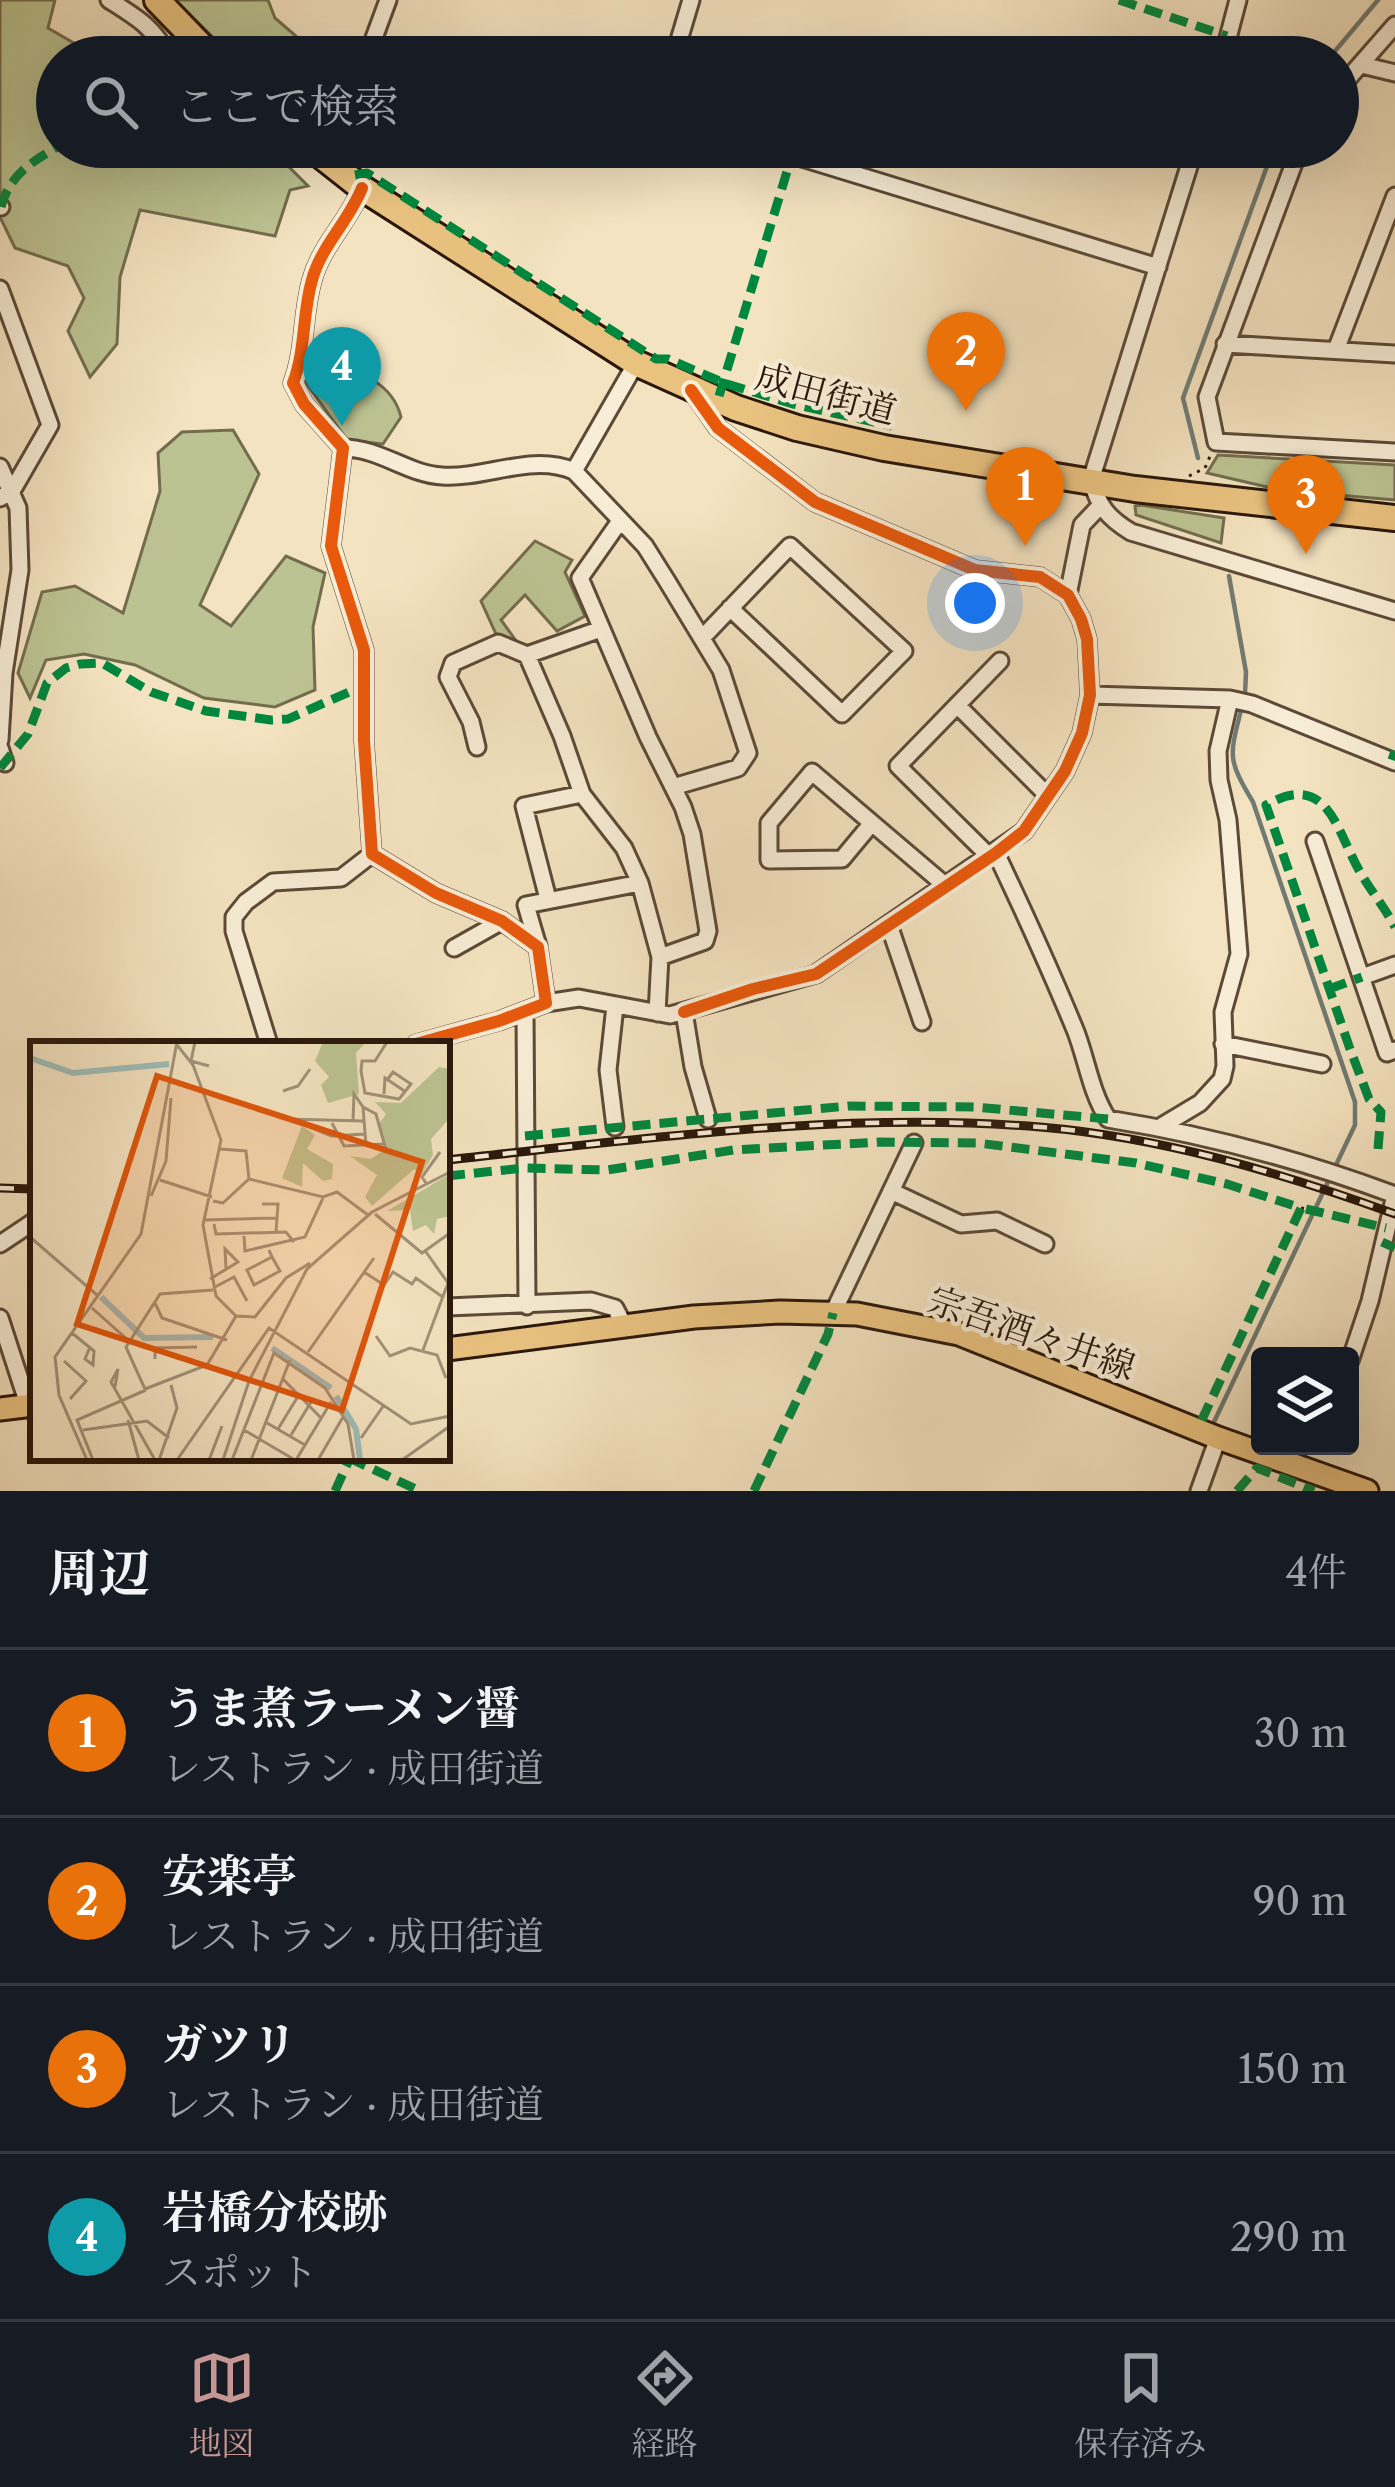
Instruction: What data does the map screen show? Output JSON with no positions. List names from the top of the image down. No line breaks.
{"streets":{"highway":["成田街道"],"main road":["宗吾酒々井線"]},"page":{"search":"ここで検索","pins":["2","4","1","3"],"heading":["周辺","4件"],"list":[{"mark":"1","name":"うま煮ラーメン醤","note":"レストラン · 成田街道","value":"30 m"},{"mark":"2","name":"安楽亭","note":"レストラン · 成田街道","value":"90 m"},{"mark":"3","name":"ガツリ","note":"レストラン · 成田街道","value":"150 m"},{"mark":"4","name":"岩橋分校跡","note":"スポット","value":"290 m"}],"nav":["地図","経路","保存済み"]}}
